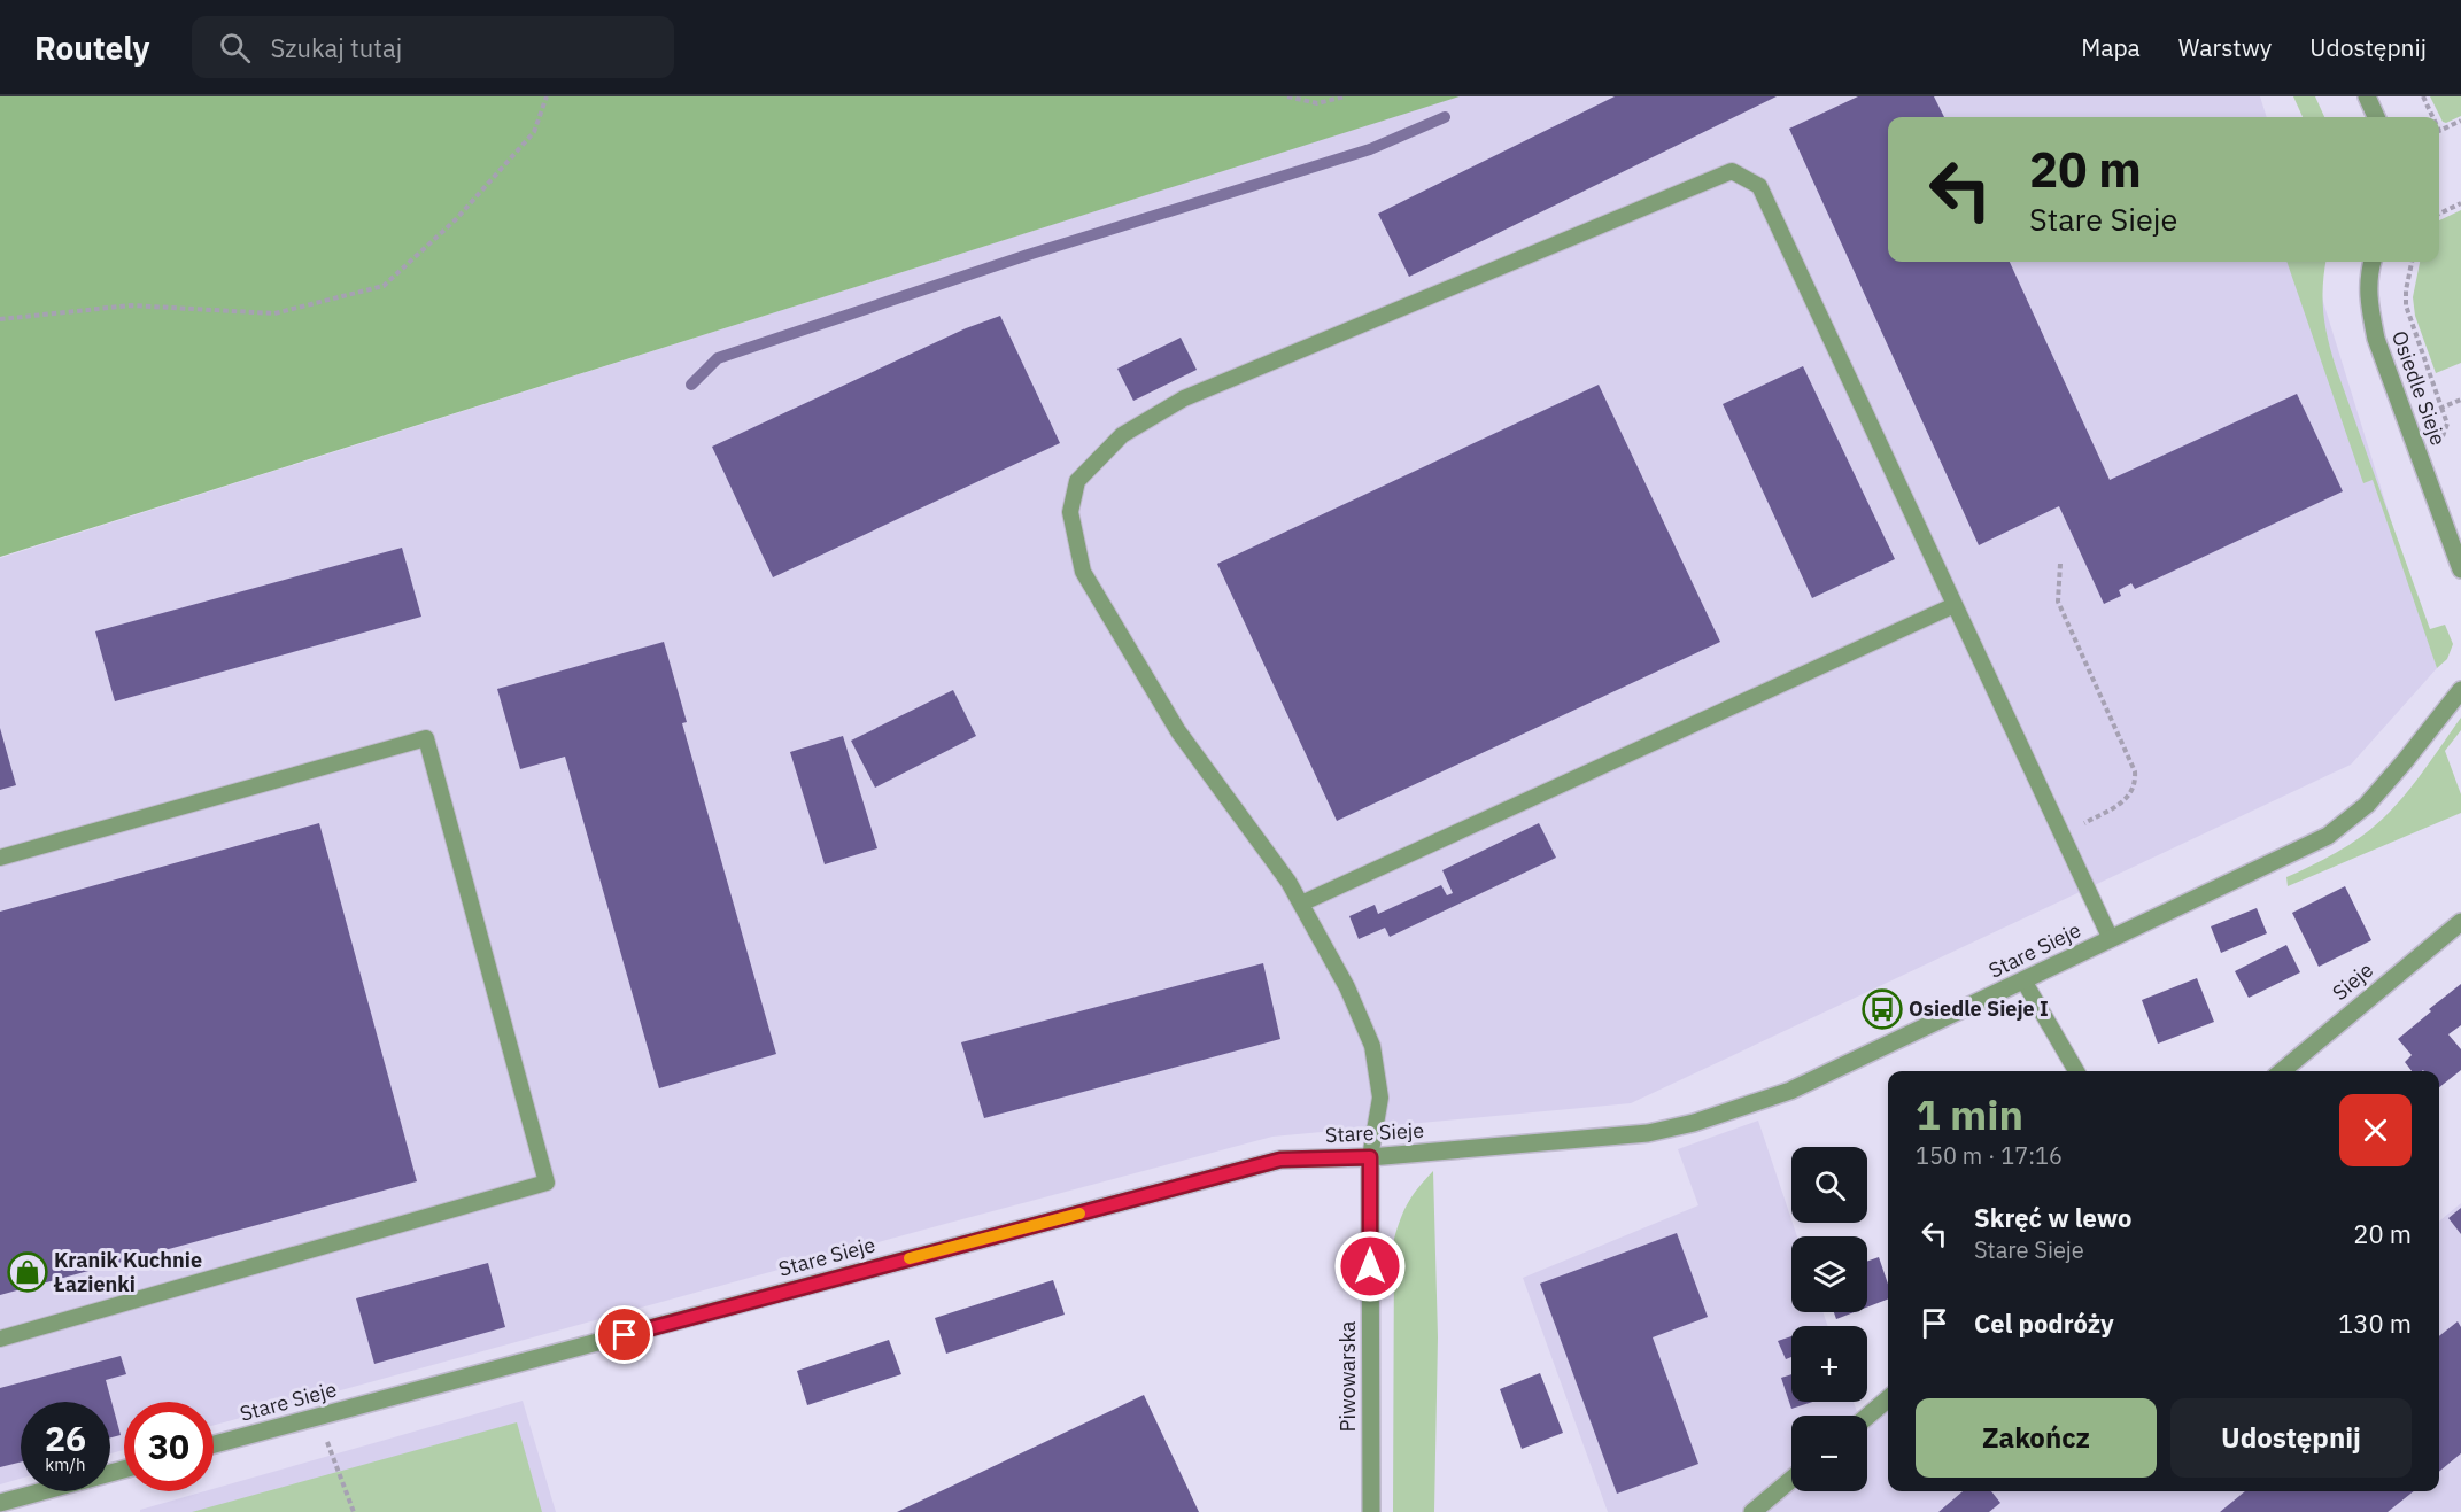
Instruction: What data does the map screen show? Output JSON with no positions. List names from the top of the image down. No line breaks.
{"streets":{"street":["Osiedle Sieje","Stare Sieje","Sieje","Piwowarska"]},"crossings":[["Stare Sieje","Piwowarska"]],"places":{"bus stop":["Osiedle Sieje I"],"shop":["Kranik Kuchnie Łazienki"]},"page":{"header":"Routely","search":"Szukaj tutaj","nav":["Mapa","Warstwy","Udostępnij"],"turn":["20 m","Stare Sieje"],"heading":["1 min","150 m · 17:16"],"map_buttons":["+","−"],"list":[{"name":"Skręć w lewo","note":"Stare Sieje","value":"20 m"},{"name":"Cel podróży","value":"130 m"}],"buttons":["Zakończ","Udostępnij"],"speed":"26 km/h","limit":"30"}}
